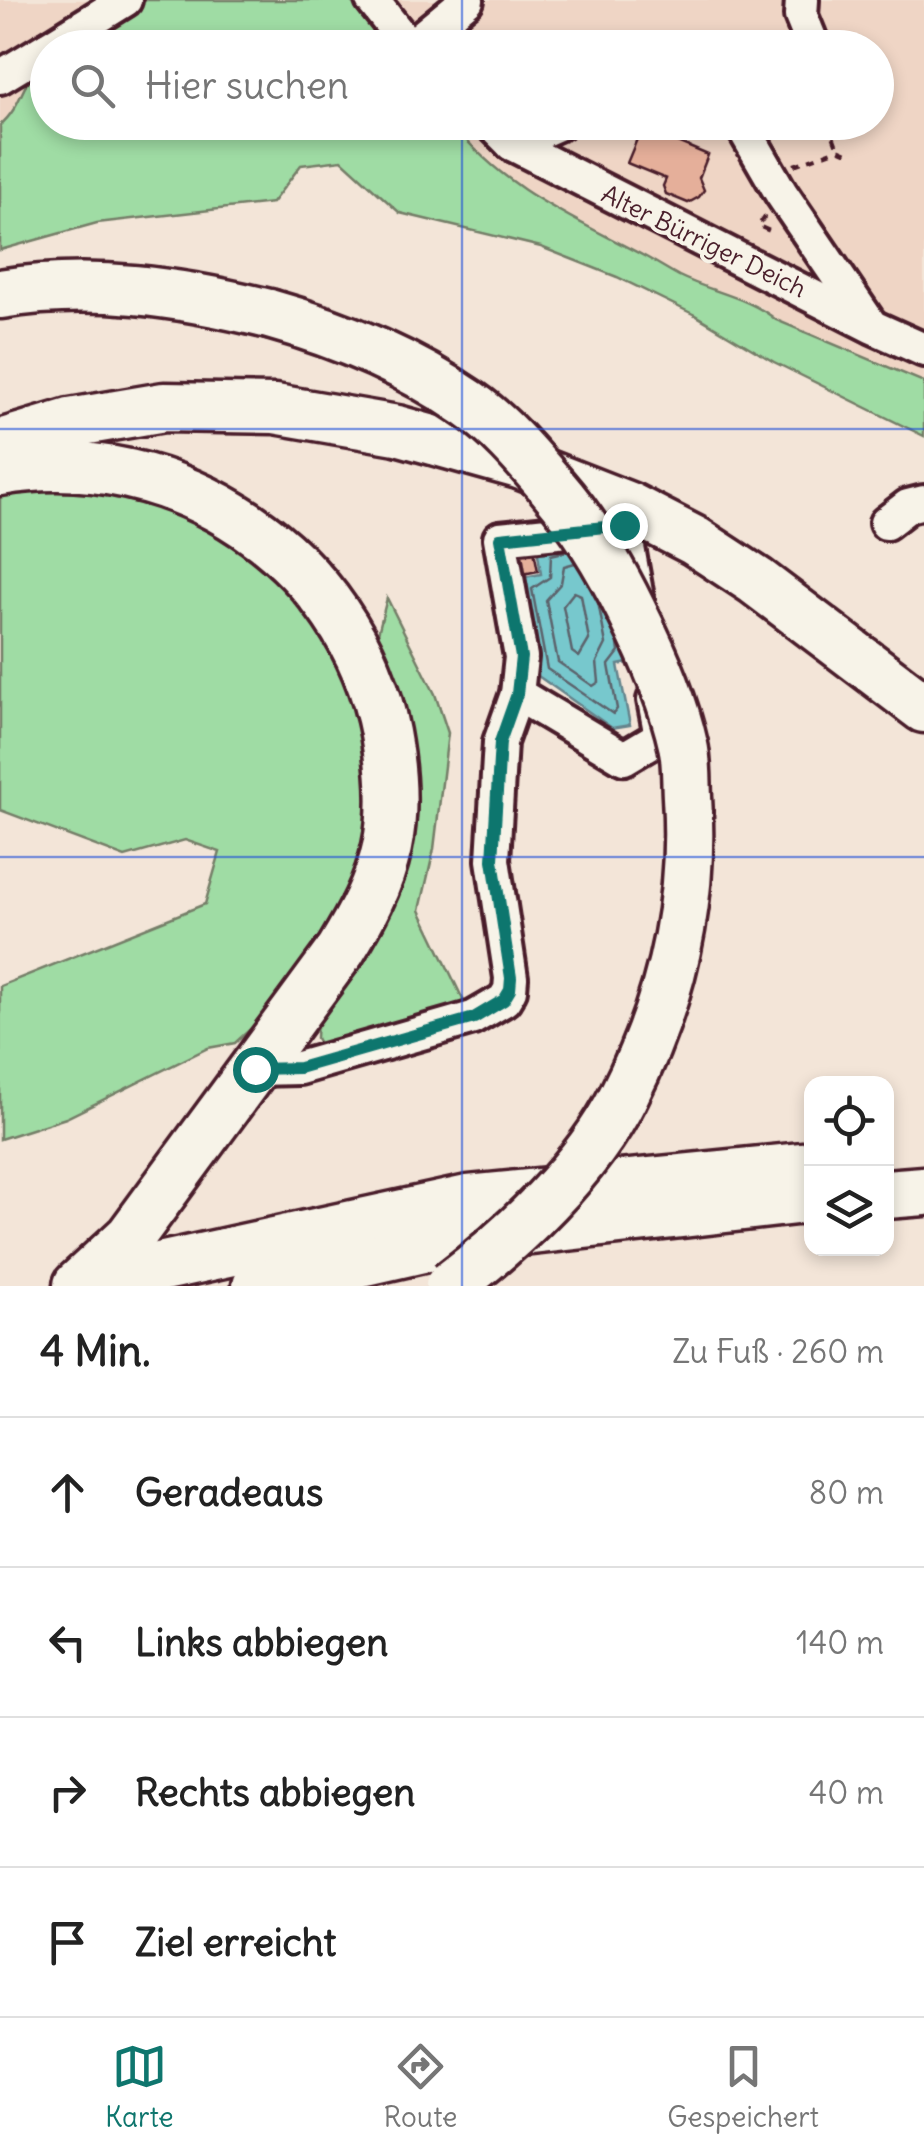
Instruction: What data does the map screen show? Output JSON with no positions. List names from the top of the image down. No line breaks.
{"streets":{"lane":["Alter Bürriger Deich"]},"page":{"search":"Hier suchen","heading":["4 Min.","Zu Fuß · 260 m"],"list":[["Geradeaus","80 m"],["Links abbiegen","140 m"],["Rechts abbiegen","40 m"],"Ziel erreicht"],"nav":["Karte","Route","Gespeichert"]}}
